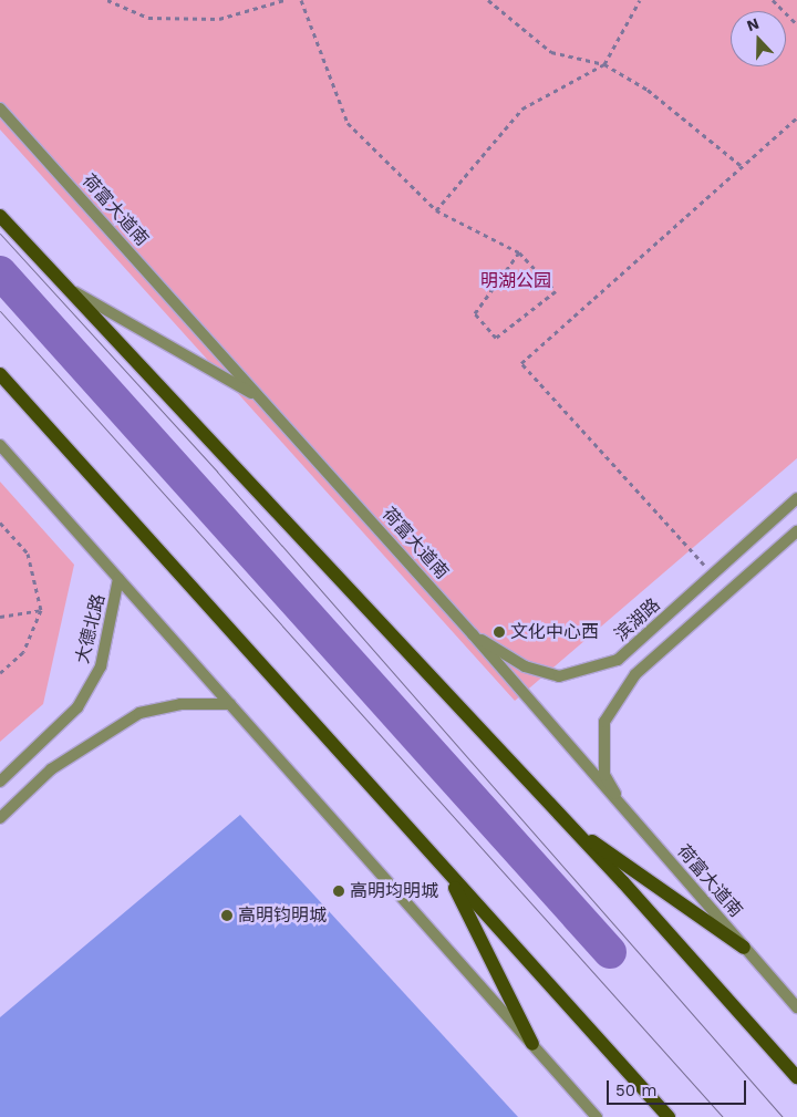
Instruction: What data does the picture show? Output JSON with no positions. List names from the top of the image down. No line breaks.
{"streets":{"street":["荷富大道南","滨湖路","大德北路"]},"crossings":[["荷富大道南","滨湖路"]],"parks":["明湖公园"],"places":["文化中心西","高明均明城","高明钧明城"],"scale_bar":"50 m","north":"top"}
